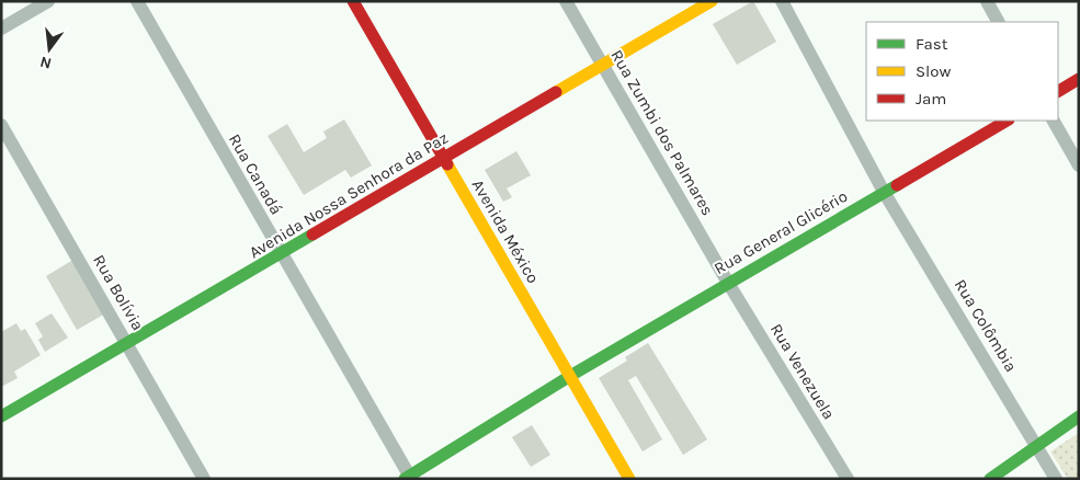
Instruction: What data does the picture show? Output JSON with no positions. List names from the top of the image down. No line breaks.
{"streets":{"main road":["Avenida Nossa Senhora da Paz","Avenida México","Rua General Glicério"],"street":["Rua Zumbi dos Palmares","Rua Canadá","Rua Bolívia","Rua Colômbia","Rua Venezuela"]},"crossings":[["Rua Zumbi dos Palmares","Avenida Nossa Senhora da Paz"],["Rua Zumbi dos Palmares","Rua General Glicério"],["Rua Zumbi dos Palmares","Rua Venezuela"],["Rua Canadá","Avenida Nossa Senhora da Paz"],["Rua Canadá","Rua General Glicério"],["Avenida Nossa Senhora da Paz","Avenida México"],["Avenida Nossa Senhora da Paz","Rua Bolívia"],["Avenida México","Rua General Glicério"],["Rua General Glicério","Rua Colômbia"],["Rua General Glicério","Rua Venezuela"]],"legend":["Fast","Slow","Jam"],"north":"bottom"}
